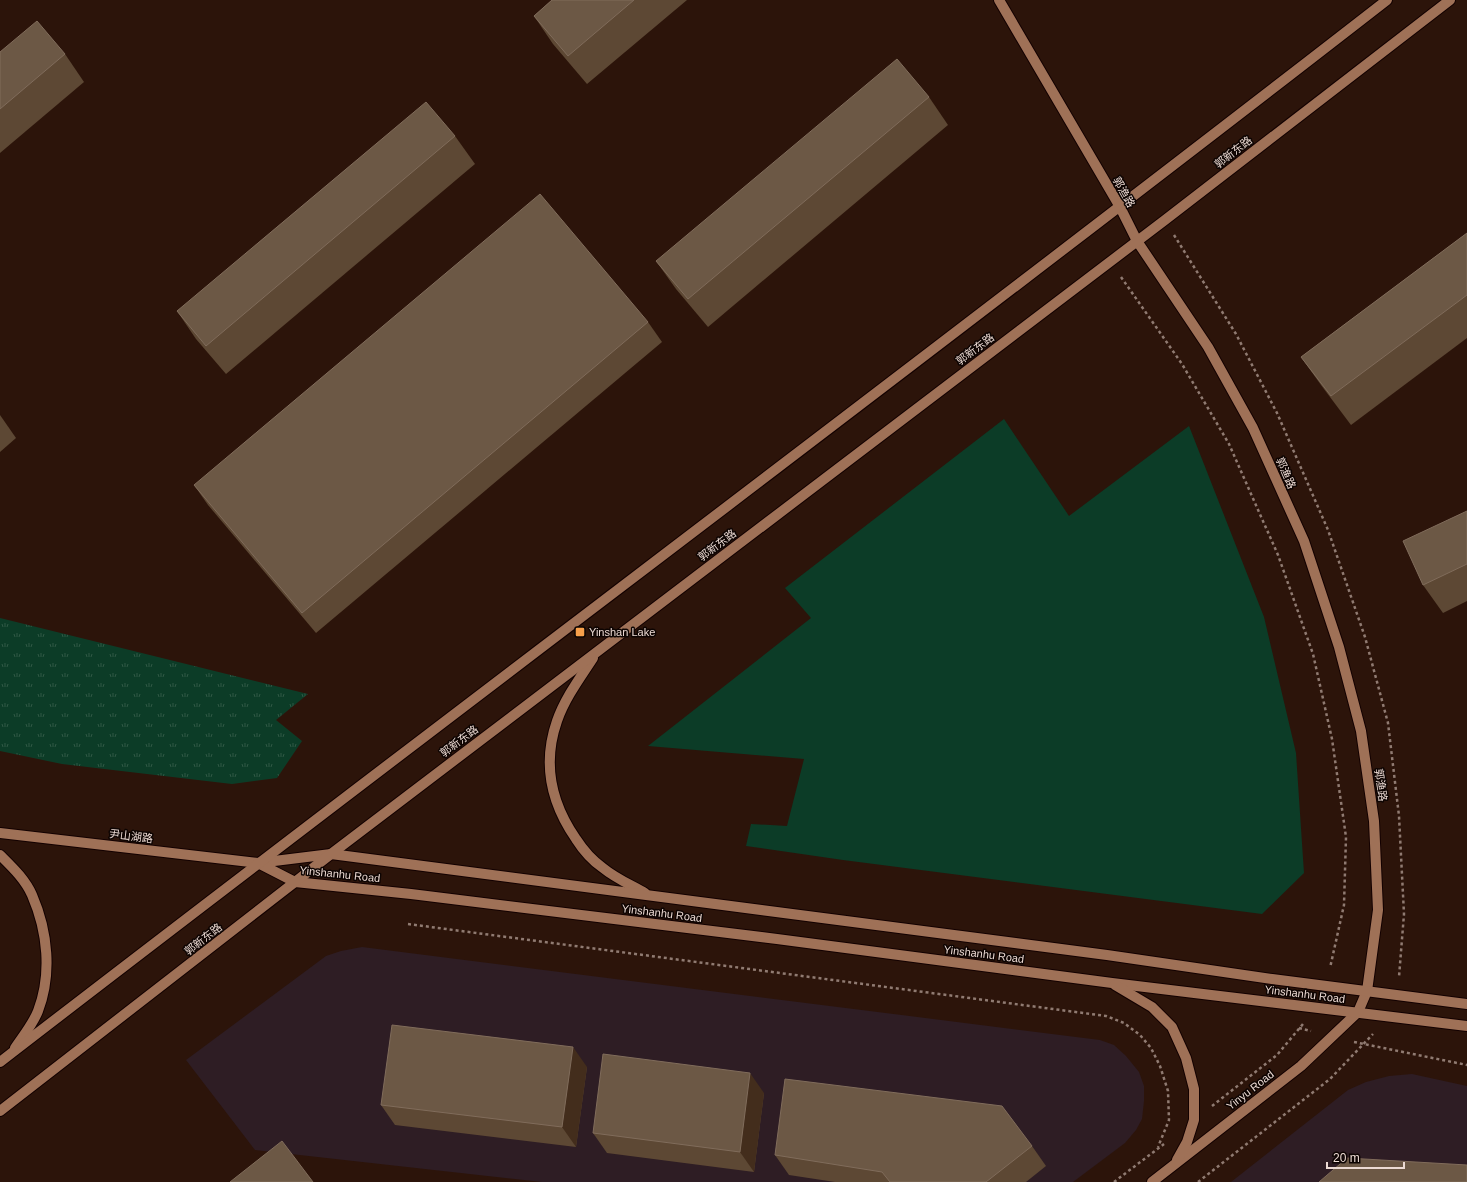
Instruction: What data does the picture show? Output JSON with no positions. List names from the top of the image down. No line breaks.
{"streets":{"main road":["郭新东路","郭渔路","尹山湖路","Yinshanhu Road","Yinyu Road"]},"crossings":[["郭新东路","郭渔路"],["郭新东路","Yinshanhu Road"],["郭渔路","Yinshanhu Road"],["郭渔路","Yinyu Road"],["尹山湖路","Yinshanhu Road"],["Yinshanhu Road","Yinyu Road"]],"places":{"transit":["Yinshan Lake"]},"scale_bar":"20 m"}
